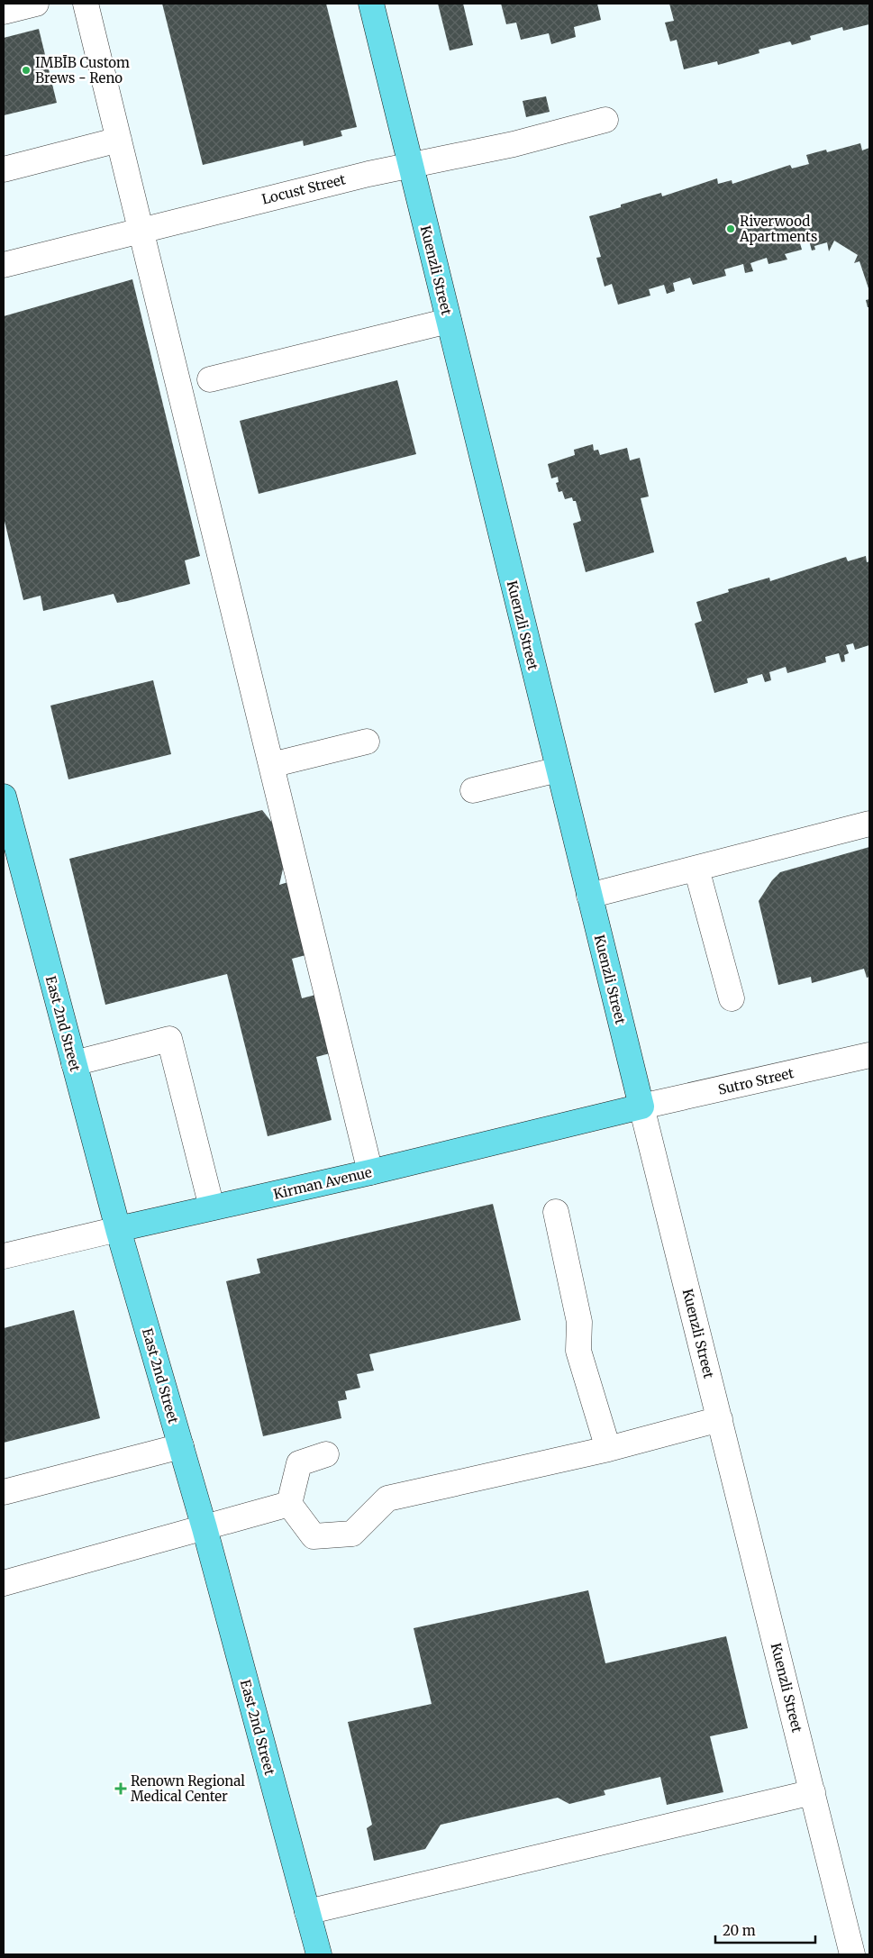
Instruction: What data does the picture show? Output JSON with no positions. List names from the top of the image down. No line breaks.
{"streets":{"main road":["Kuenzli Street","East 2nd Street","Kirman Avenue"],"street":["Locust Street","Sutro Street"]},"crossings":[["Locust Street","Kuenzli Street"],["Kuenzli Street","Sutro Street"],["Kuenzli Street","Kirman Avenue"],["East 2nd Street","Kirman Avenue"],["Sutro Street","Kirman Avenue"]],"places":{"other":["IMBĪB Custom Brews - Reno","Riverwood Apartments"],"health":["Renown Regional Medical Center"]},"scale_bar":"20 m"}
